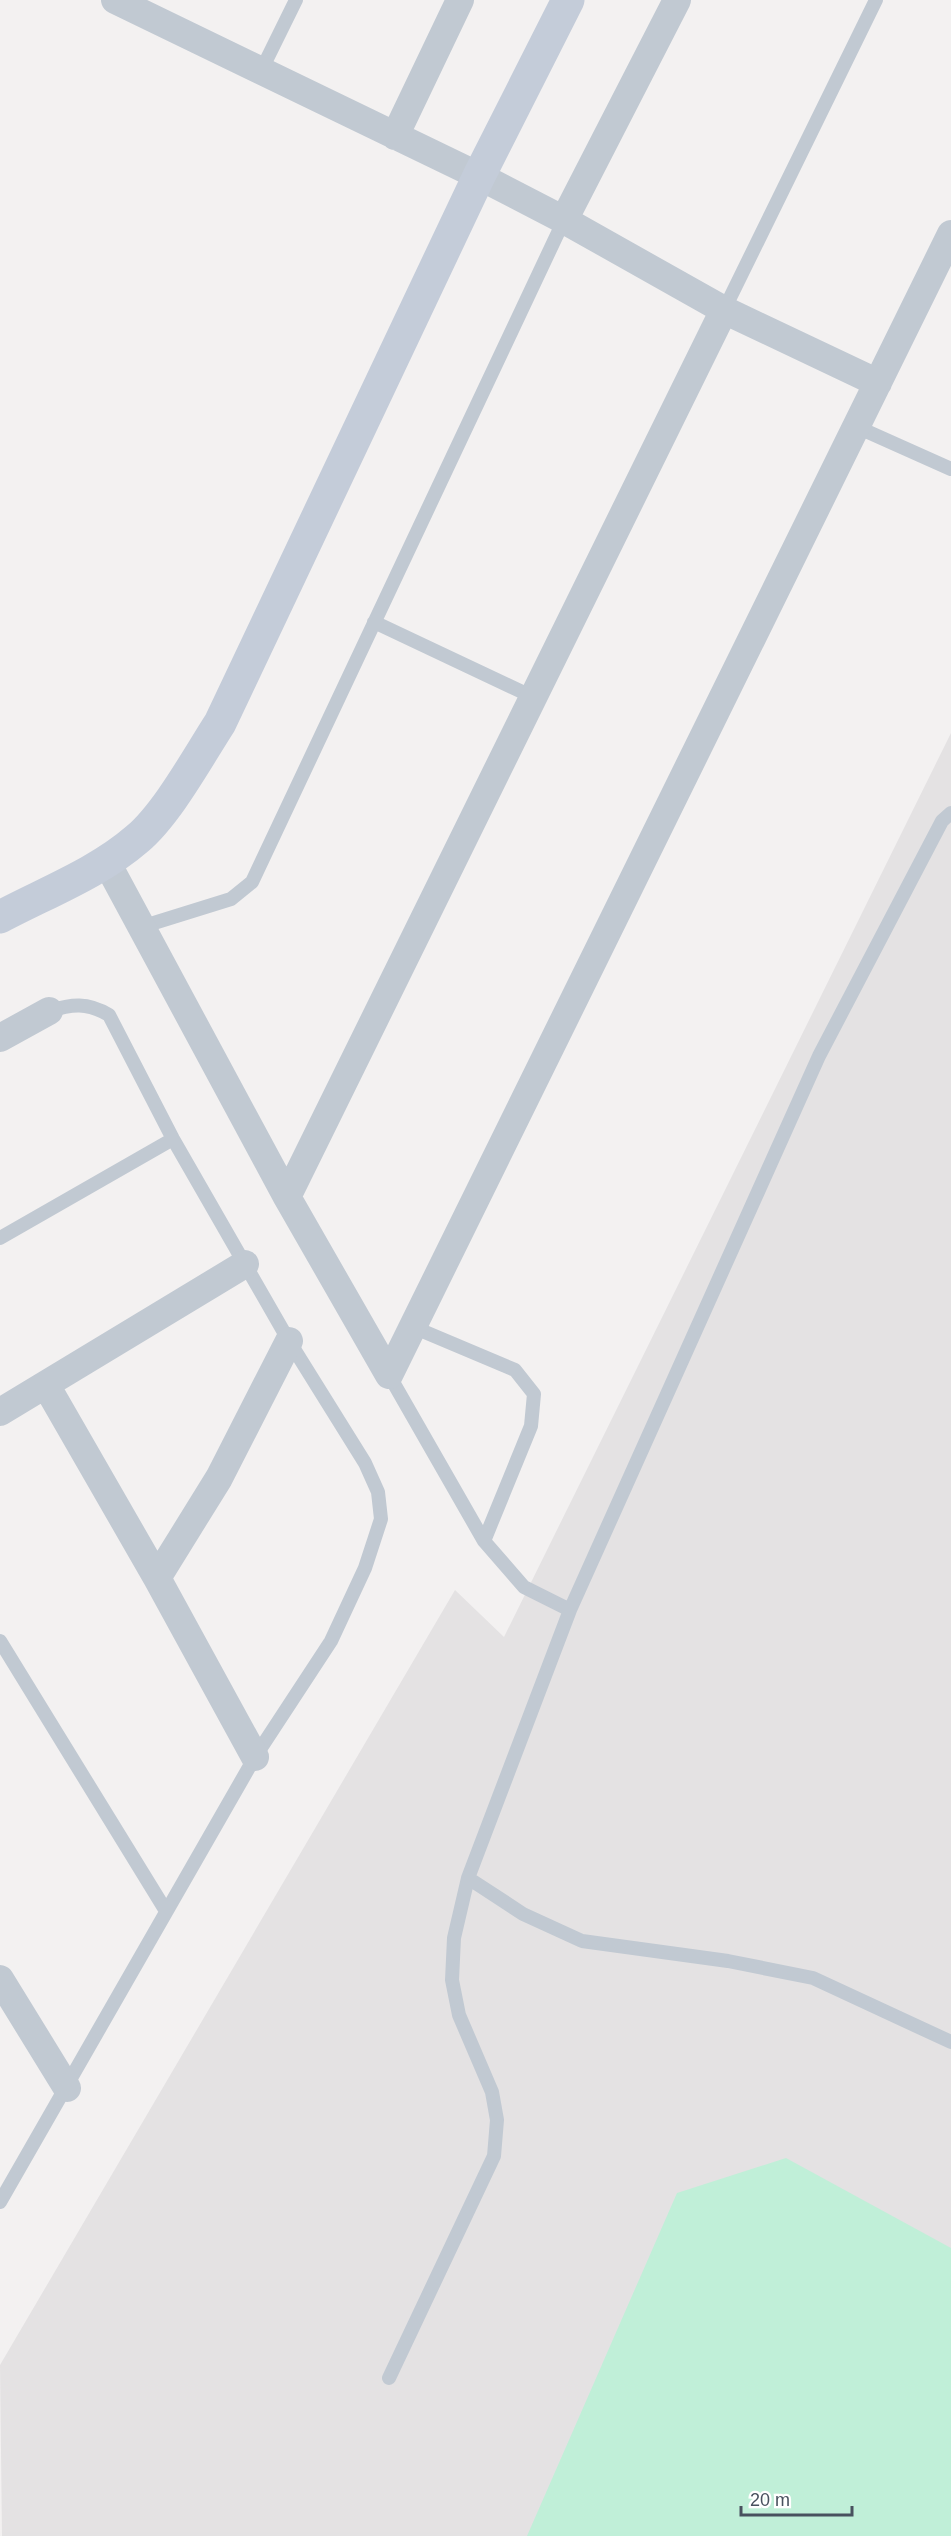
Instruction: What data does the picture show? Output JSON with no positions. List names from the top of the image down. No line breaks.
{"scale_bar":"20 m"}
